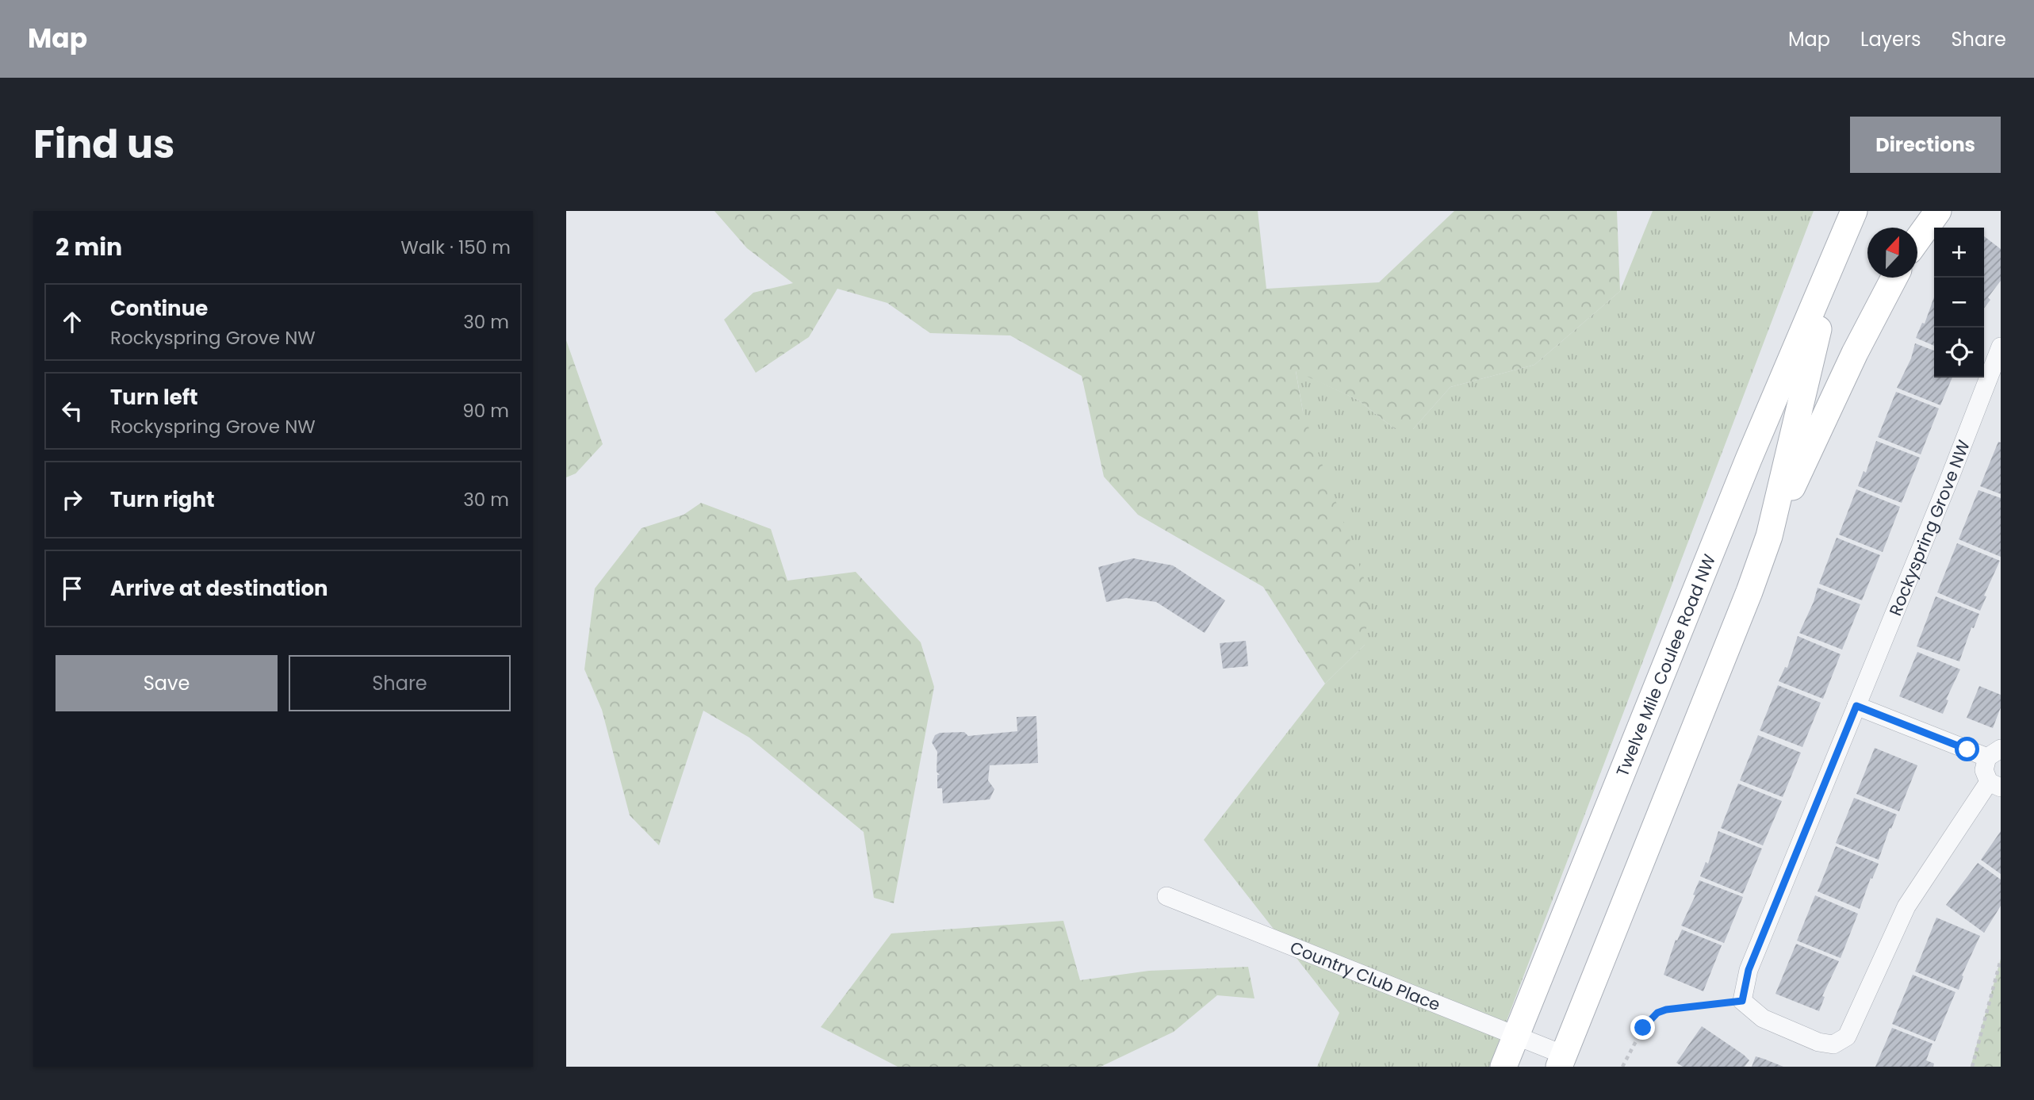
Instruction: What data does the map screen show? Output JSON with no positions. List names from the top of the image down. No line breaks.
{"streets":{"main road":["Twelve Mile Coulee Road NW"],"street":["Rockyspring Grove NW","Country Club Place"]},"crossings":[["Twelve Mile Coulee Road NW","Country Club Place"]],"north":"top","page":{"header":"Map","nav":["Map","Layers","Share"],"title":"Find us","buttons":["Directions",["Save","Share"]],"heading":["2 min","Walk · 150 m"],"map_buttons":["+","−"],"list":[["Continue","Rockyspring Grove NW","30 m"],["Turn left","Rockyspring Grove NW","90 m"],["Turn right","30 m"],"Arrive at destination"]}}
